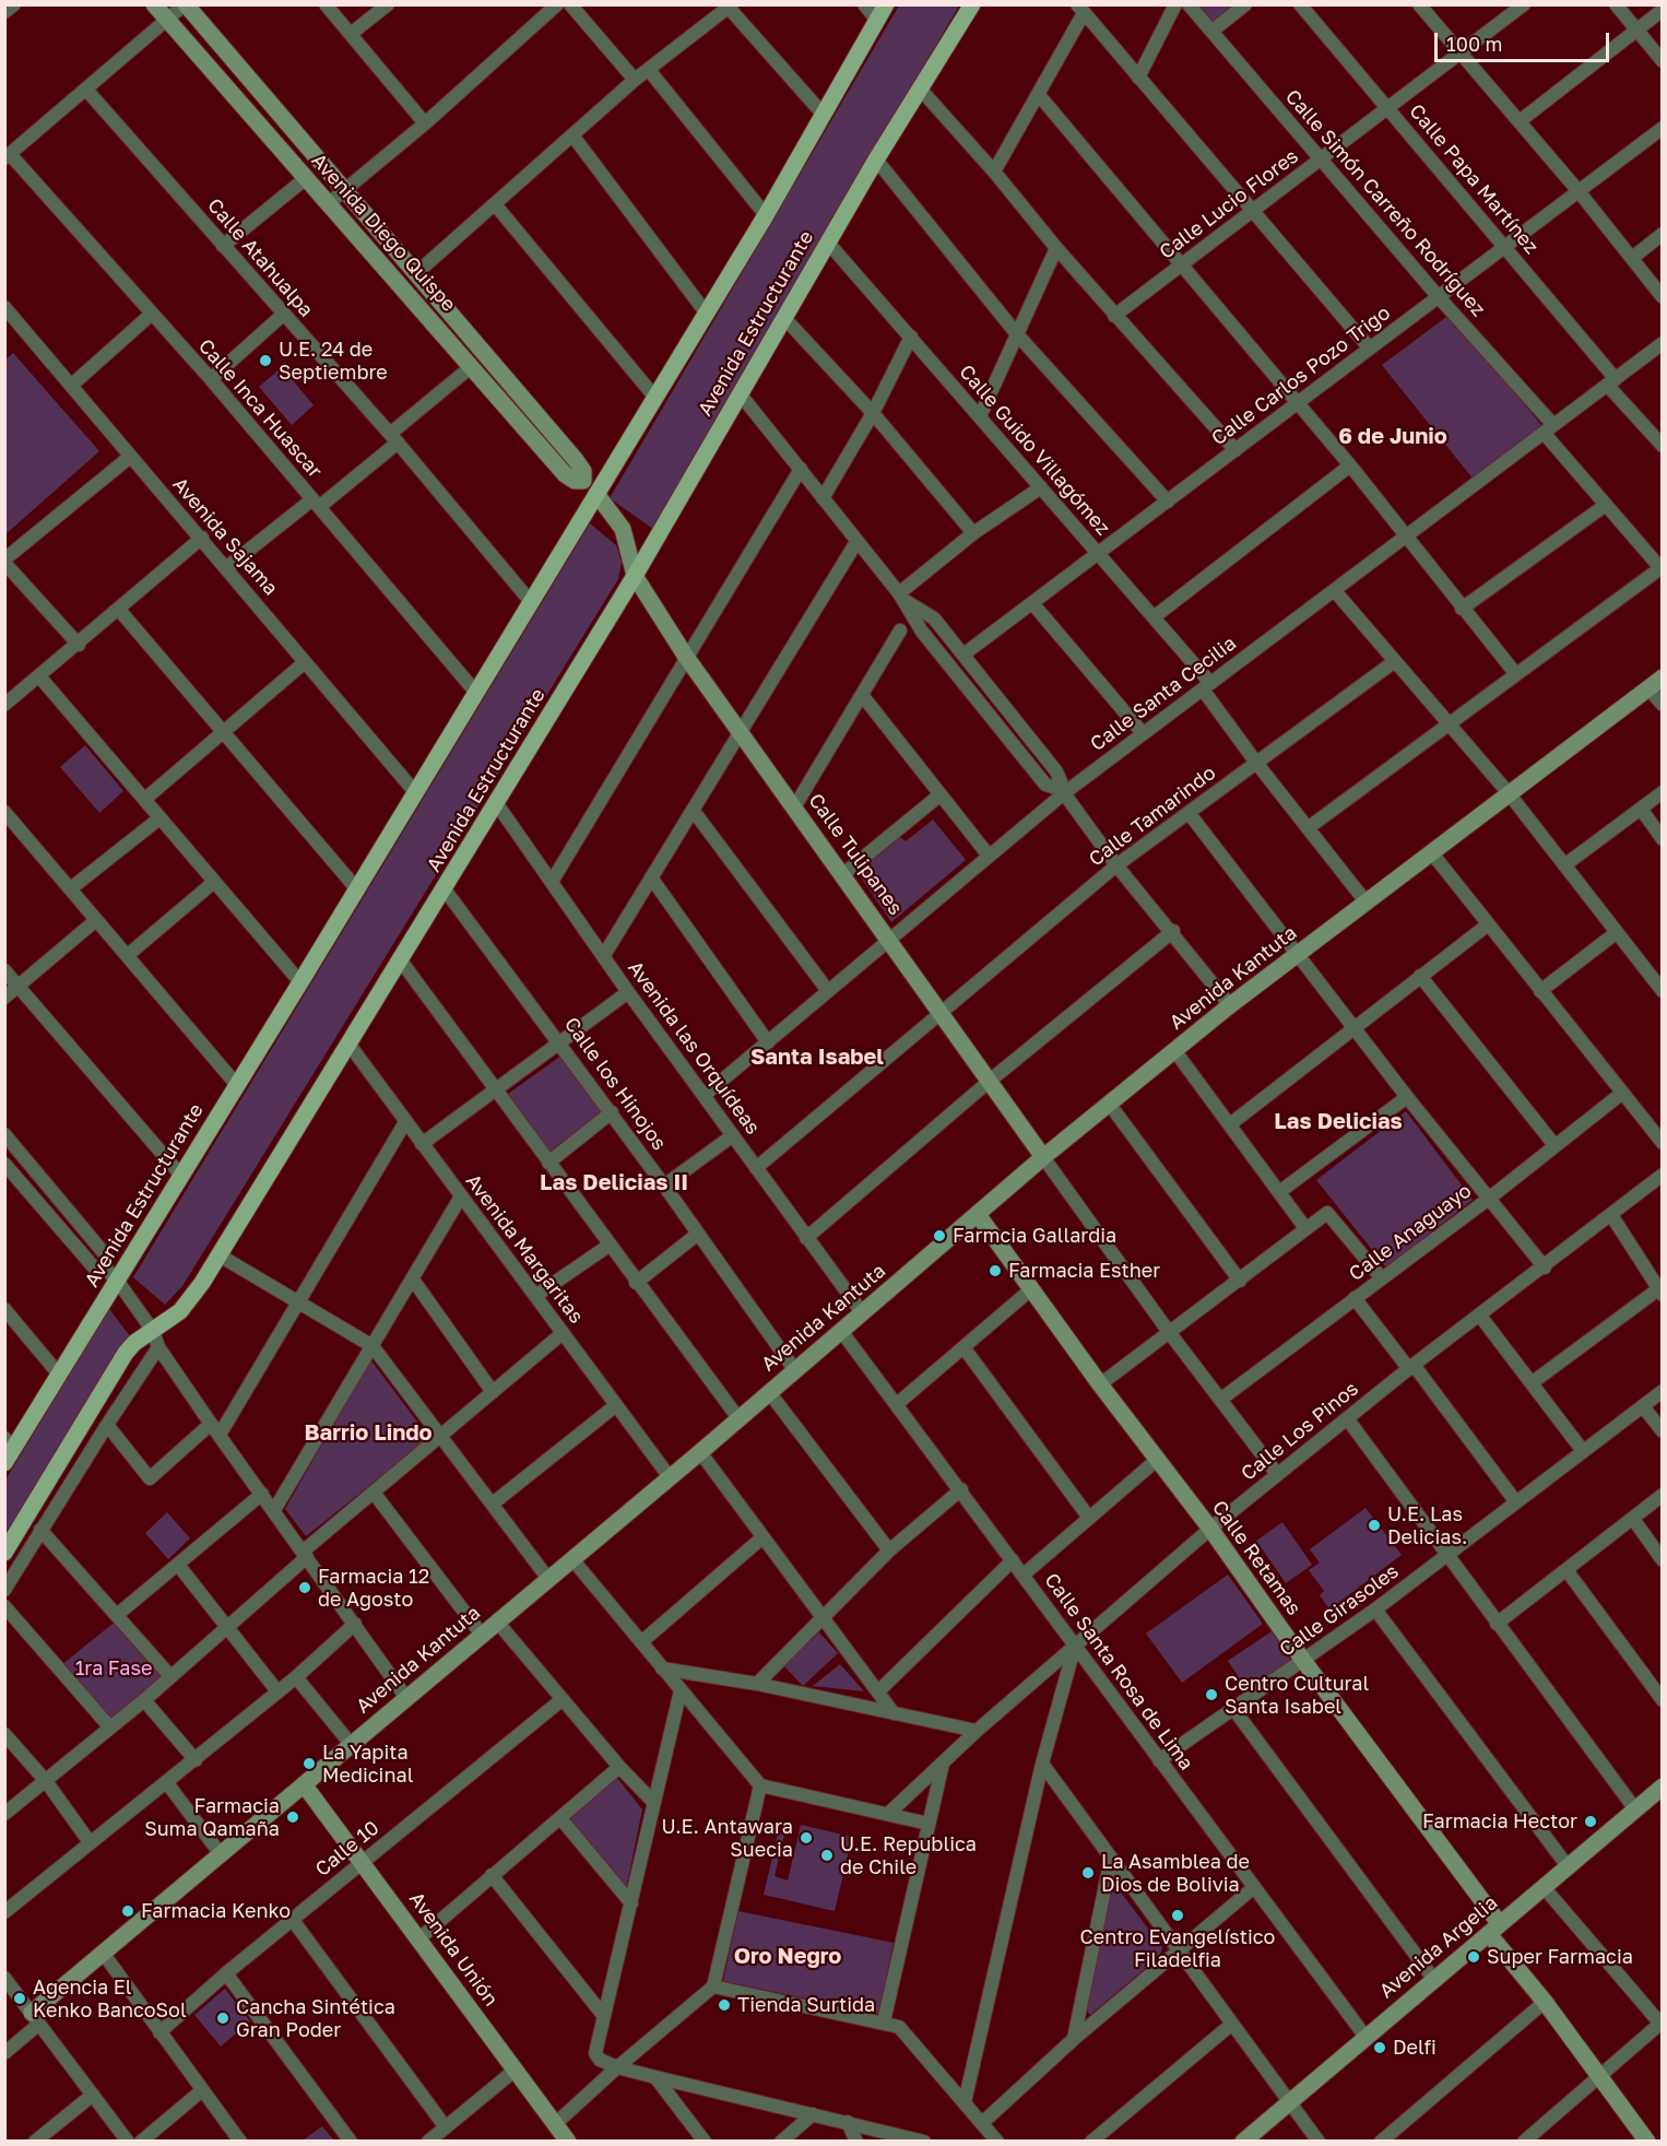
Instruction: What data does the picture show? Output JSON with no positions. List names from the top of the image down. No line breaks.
{"streets":{"main road":["Avenida Estructurante"],"street":["Calle Papa Martínez","Calle Simón Carreño Rodríguez","Calle Lucio Flores","Avenida Diego Quispe","Calle Atahualpa","Calle Carlos Pozo Trigo","Calle Inca Huascar","Calle Guido Villagómez","Avenida Sajama","Calle Santa Cecilia","Calle Tamarindo","Calle Tulipanes","Avenida Kantuta","Avenida las Orquídeas","Calle los Hinojos","Calle Anaguayo","Avenida Margaritas","Calle Los Pinos","Calle Retamas","Calle Girasoles","Calle Santa Rosa de Lima","Calle 10","Avenida Argelia","Avenida Unión"]},"crossings":[["Calle Papa Martínez","Calle Lucio Flores"],["Calle Papa Martínez","Calle Carlos Pozo Trigo"],["Calle Papa Martínez","Calle Santa Cecilia"],["Calle Simón Carreño Rodríguez","Calle Lucio Flores"],["Calle Simón Carreño Rodríguez","Calle Carlos Pozo Trigo"],["Calle Simón Carreño Rodríguez","Calle Santa Cecilia"],["Avenida Diego Quispe","Avenida Estructurante"],["Avenida Diego Quispe","Calle Tulipanes"],["Calle Atahualpa","Avenida Estructurante"],["Avenida Estructurante","Calle Inca Huascar"],["Avenida Estructurante","Calle Guido Villagómez"],["Avenida Estructurante","Avenida Sajama"],["Avenida Estructurante","Calle Tulipanes"],["Avenida Estructurante","Avenida las Orquídeas"],["Avenida Estructurante","Calle los Hinojos"],["Avenida Estructurante","Avenida Margaritas"],["Calle Carlos Pozo Trigo","Calle Guido Villagómez"],["Calle Guido Villagómez","Calle Santa Cecilia"],["Calle Guido Villagómez","Calle Tamarindo"],["Calle Guido Villagómez","Avenida Kantuta"],["Calle Santa Cecilia","Calle Tulipanes"],["Calle Santa Cecilia","Avenida las Orquídeas"],["Calle Tamarindo","Calle Tulipanes"],["Calle Tamarindo","Avenida las Orquídeas"],["Calle Tulipanes","Avenida Kantuta"],["Avenida Kantuta","Avenida las Orquídeas"],["Avenida Kantuta","Calle los Hinojos"],["Avenida Kantuta","Avenida Margaritas"],["Avenida Kantuta","Calle Retamas"],["Avenida Kantuta","Calle Santa Rosa de Lima"],["Avenida Kantuta","Avenida Unión"],["Calle Los Pinos","Calle Retamas"],["Calle Los Pinos","Calle Santa Rosa de Lima"],["Calle Retamas","Calle Girasoles"],["Calle Retamas","Avenida Argelia"],["Calle Girasoles","Calle Santa Rosa de Lima"],["Calle Santa Rosa de Lima","Avenida Argelia"],["Calle 10","Avenida Unión"]],"districts":["6 de Junio","Santa Isabel","Las Delicias","Las Delicias II","Barrio Lindo","Oro Negro"],"parks":["1ra Fase"],"places":["U.E. 24 de Septiembre","Farmcia Gallardia","Farmacia Esther","U.E. Las Delicias.","Farmacia 12 de Agosto","Centro Cultural Santa Isabel","La Yapita Medicinal","Farmacia Suma Qamaña","Farmacia Hector","U.E. Antawara Suecia","U.E. Republica de Chile","La Asamblea de Dios de Bolivia","Farmacia Kenko","Centro Evangelístico Filadelfia","Super Farmacia","Agencia El Kenko BancoSol","Tienda Surtida","Cancha Sintética Gran Poder","Delfi"],"scale_bar":"100 m"}
